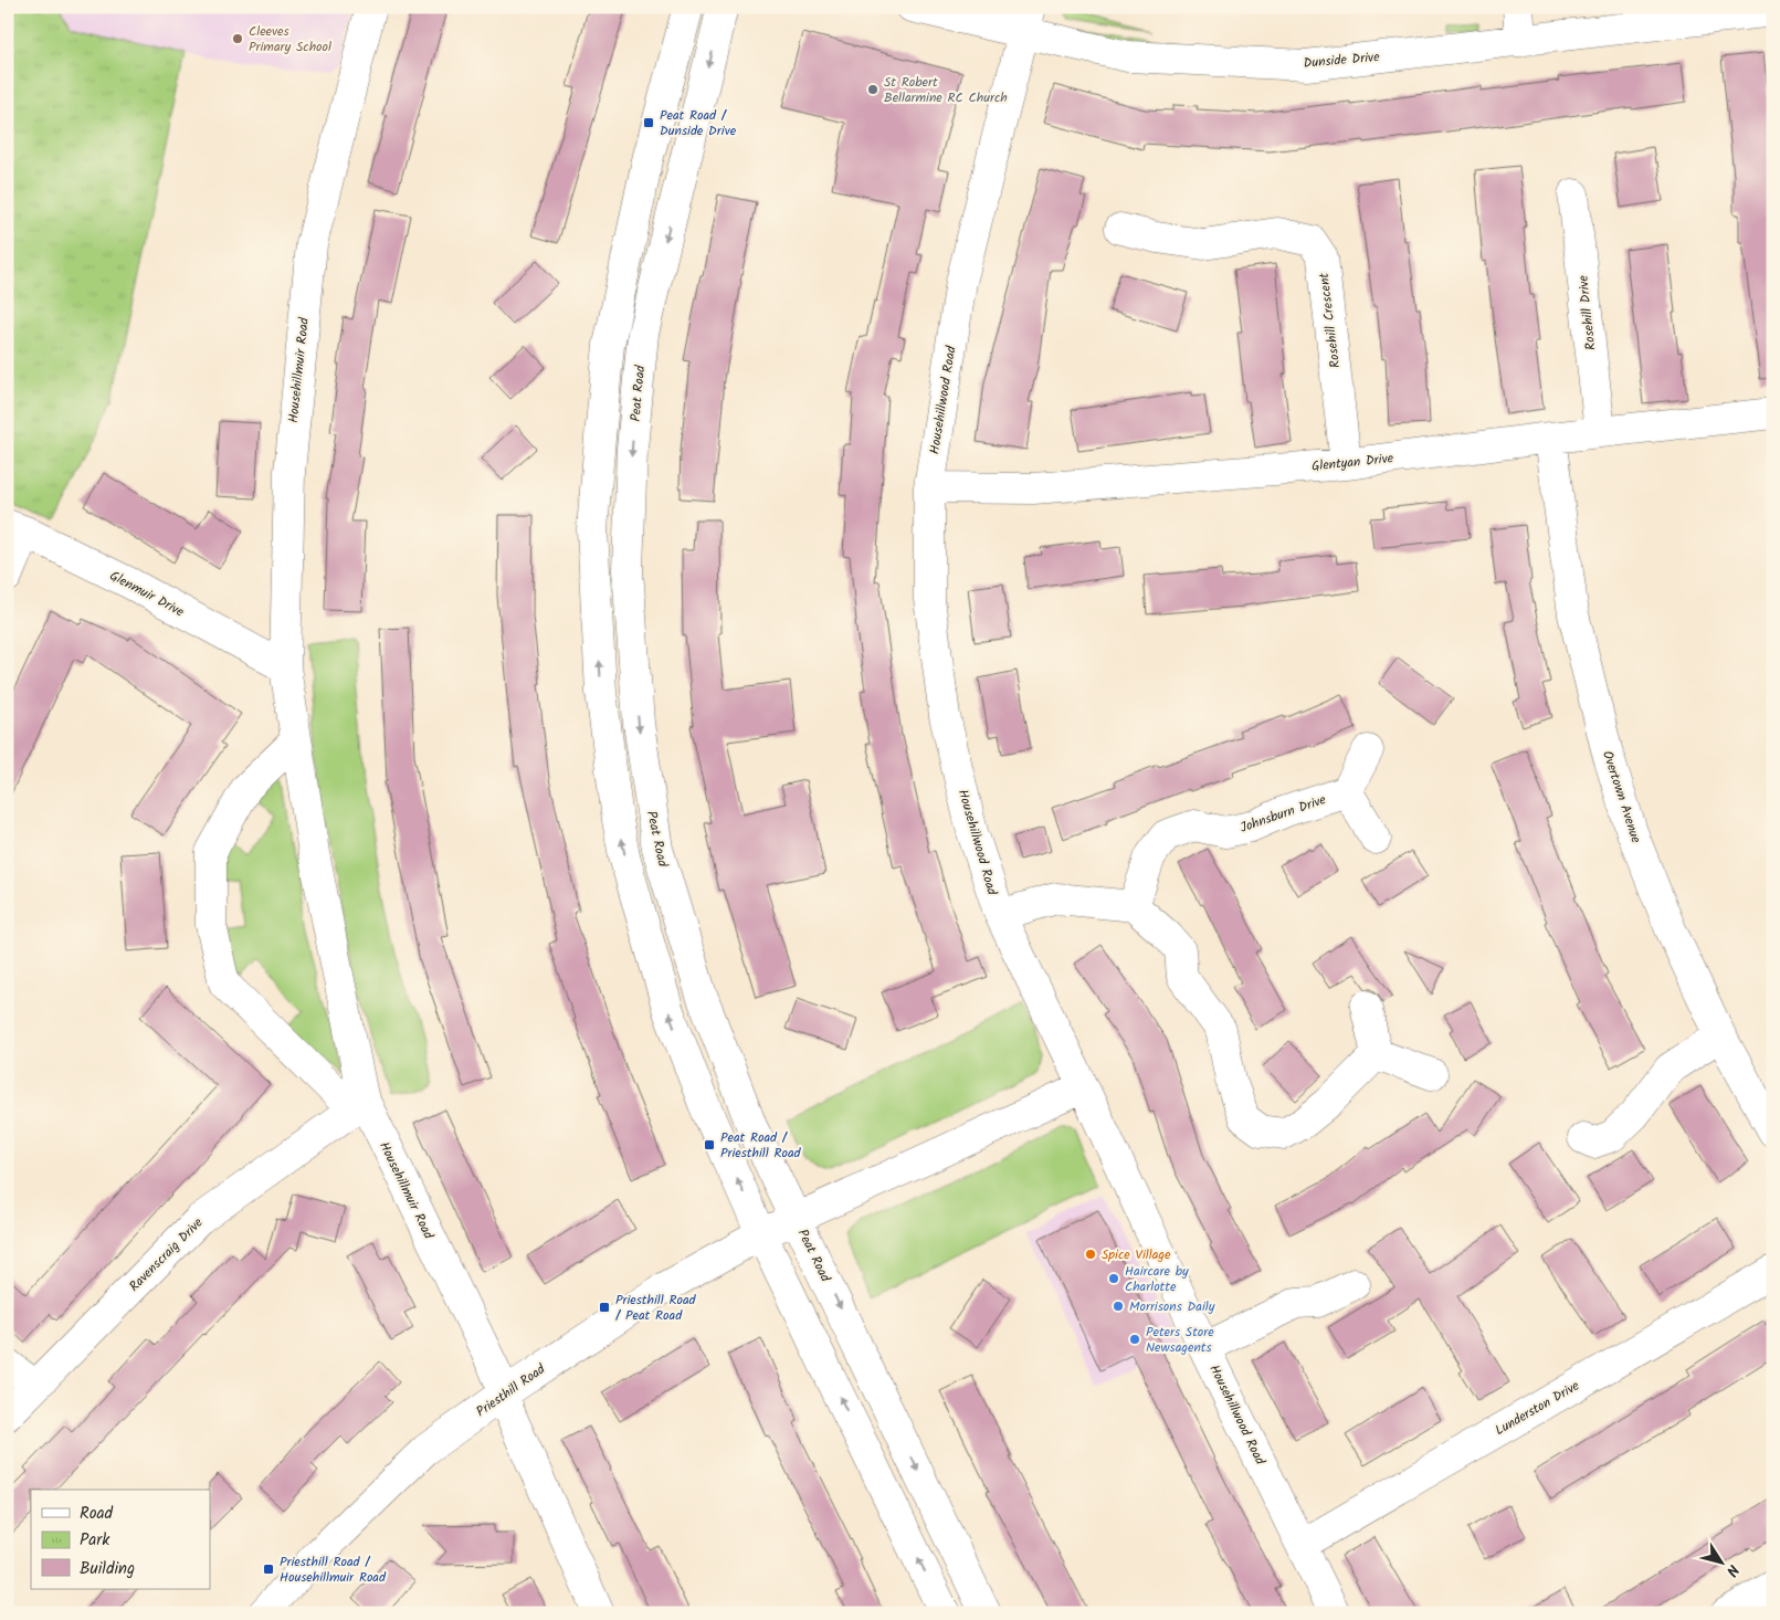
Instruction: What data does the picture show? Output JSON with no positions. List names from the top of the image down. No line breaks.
{"streets":{"street":["Dunside Drive","Rosehill Drive","Rosehill Crescent","Househillmuir Road","Peat Road","Househillwood Road","Glentyan Drive","Glenmuir Drive","Overtown Avenue","Johnsburn Drive","Ravenscraig Drive","Priesthill Road","Lunderston Drive"]},"crossings":[["Dunside Drive","Househillwood Road"],["Rosehill Drive","Glentyan Drive"],["Rosehill Crescent","Glentyan Drive"],["Househillmuir Road","Glenmuir Drive"],["Househillmuir Road","Ravenscraig Drive"],["Househillmuir Road","Priesthill Road"],["Peat Road","Priesthill Road"],["Househillwood Road","Glentyan Drive"],["Househillwood Road","Priesthill Road"],["Househillwood Road","Lunderston Drive"],["Glentyan Drive","Overtown Avenue"]],"places":{"other":["Cleeves Primary School","St Robert Bellarmine RC Church","Spice Village","Haircare by Charlotte","Morrisons Daily","Peters Store Newsagents"],"transit":["Peat Road / Dunside Drive","Peat Road / Priesthill Road","Priesthill Road / Peat Road","Priesthill Road / Househillmuir Road"]},"legend":["Road","Park","Building"],"north":"bottom right"}
